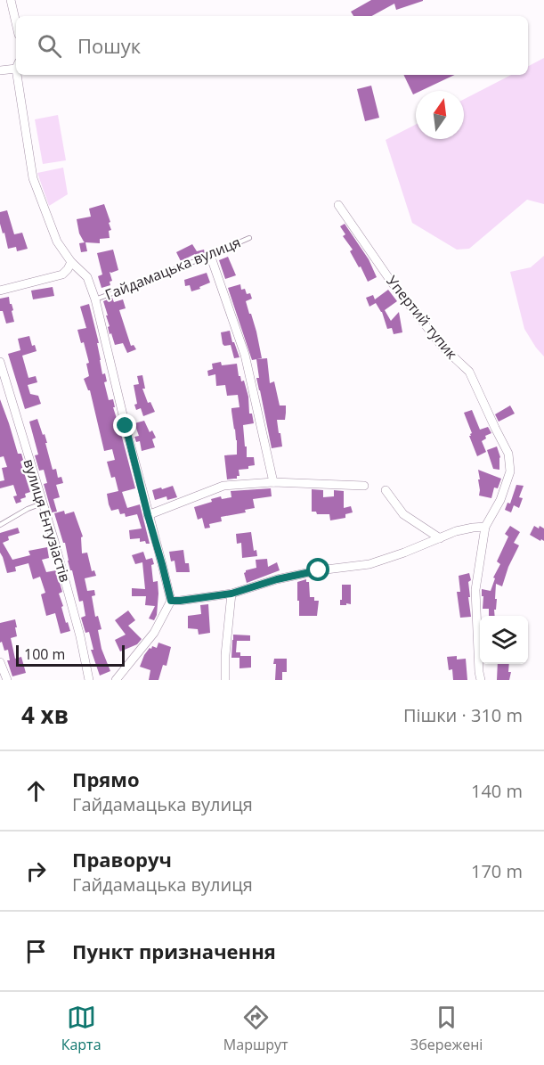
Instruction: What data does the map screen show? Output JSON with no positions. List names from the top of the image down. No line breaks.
{"streets":{"street":["Гайдамацька вулиця","Упертий тупик","вулиця Ентузіастів"]},"scale_bar":"100 m","north":"top","page":{"search":"Пошук","scale":"100 m","heading":["4 хв","Пішки · 310 m"],"list":[["Прямо","Гайдамацька вулиця","140 m"],["Праворуч","Гайдамацька вулиця","170 m"],"Пункт призначення"],"nav":["Карта","Маршрут","Збережені"]}}
